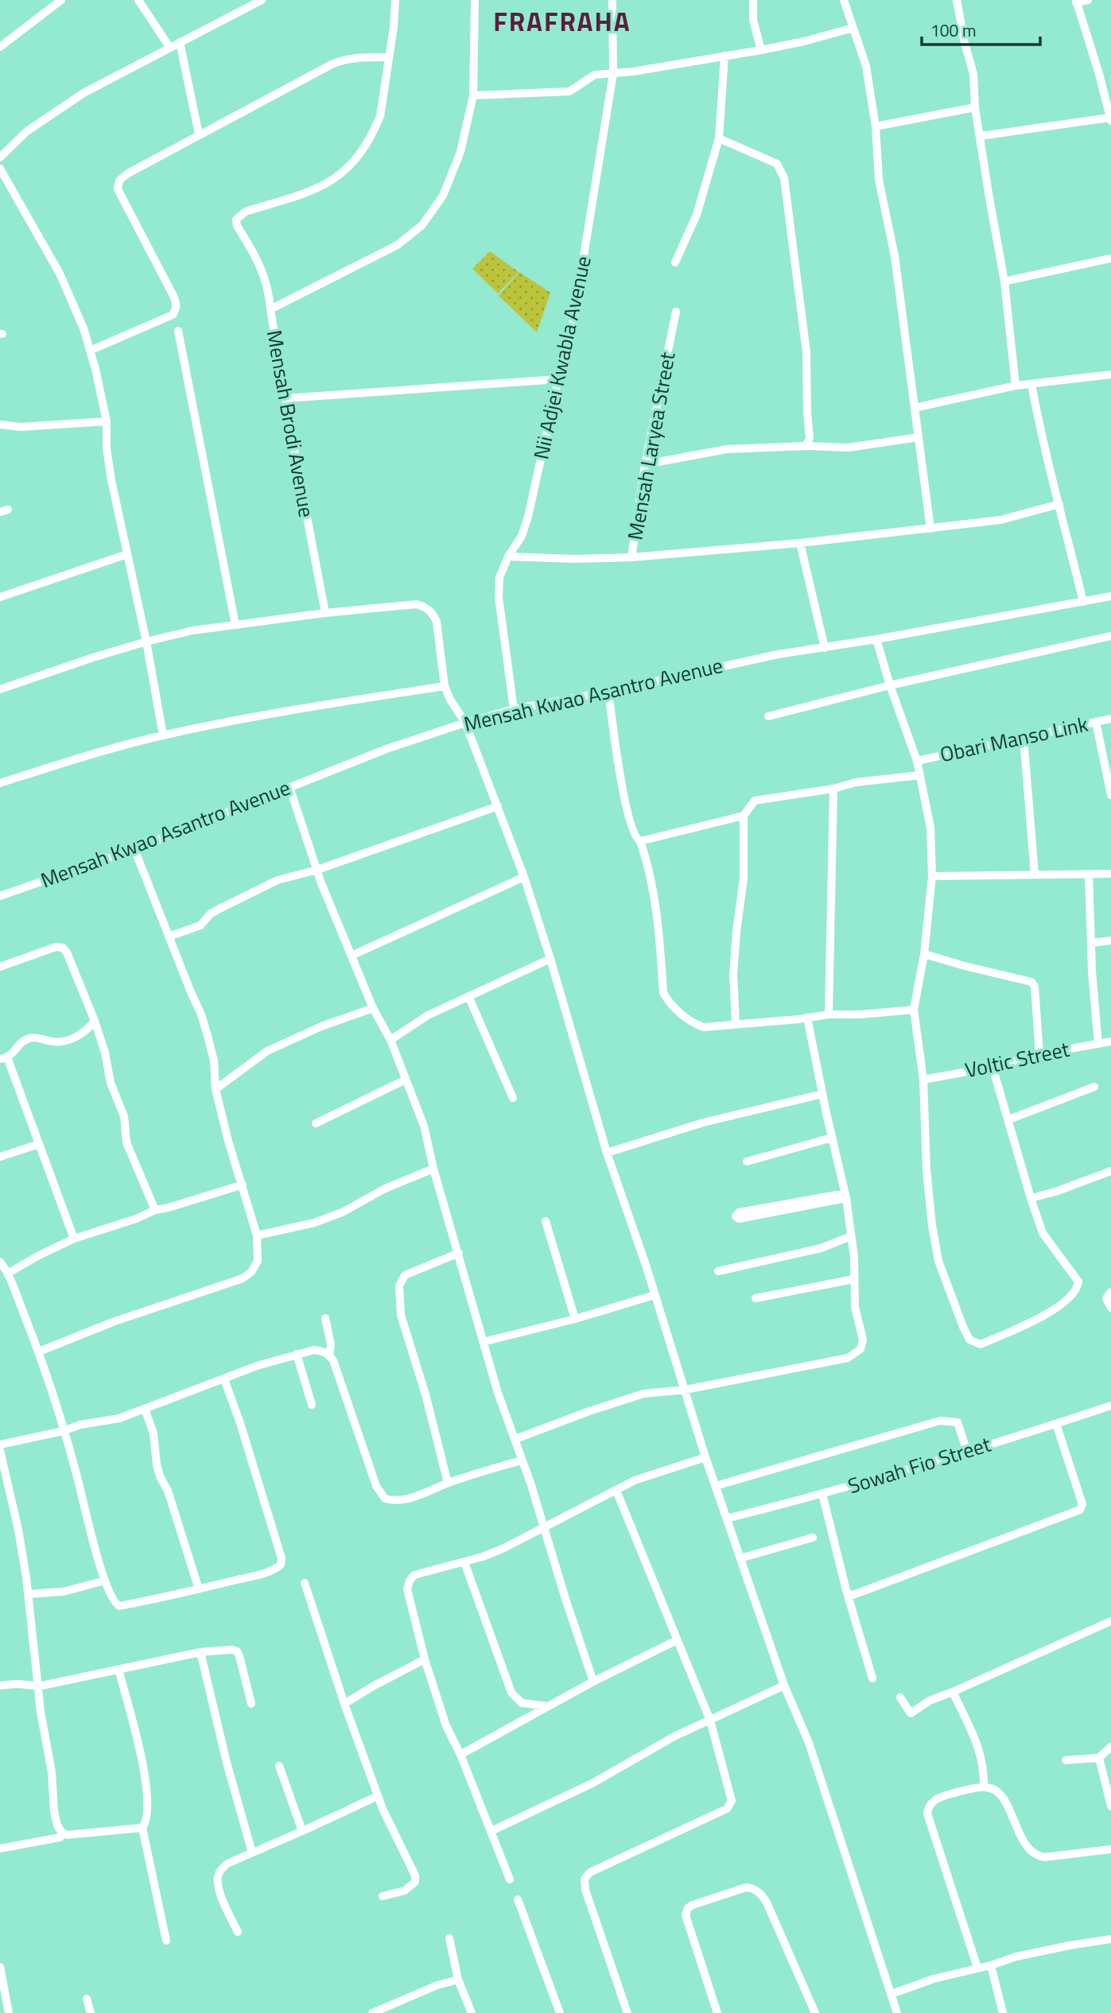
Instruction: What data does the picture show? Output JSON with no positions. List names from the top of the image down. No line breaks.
{"streets":{"street":["Nii Adjei Kwabla Avenue","Mensah Brodi Avenue","Mensah Laryea Street","Mensah Kwao Asantro Avenue","Obari Manso Link","Voltic Street","Sowah Fio Street"]},"crossings":[["Nii Adjei Kwabla Avenue","Mensah Laryea Street"],["Nii Adjei Kwabla Avenue","Mensah Kwao Asantro Avenue"]],"districts":["FRAFRAHA"],"scale_bar":"100 m"}
